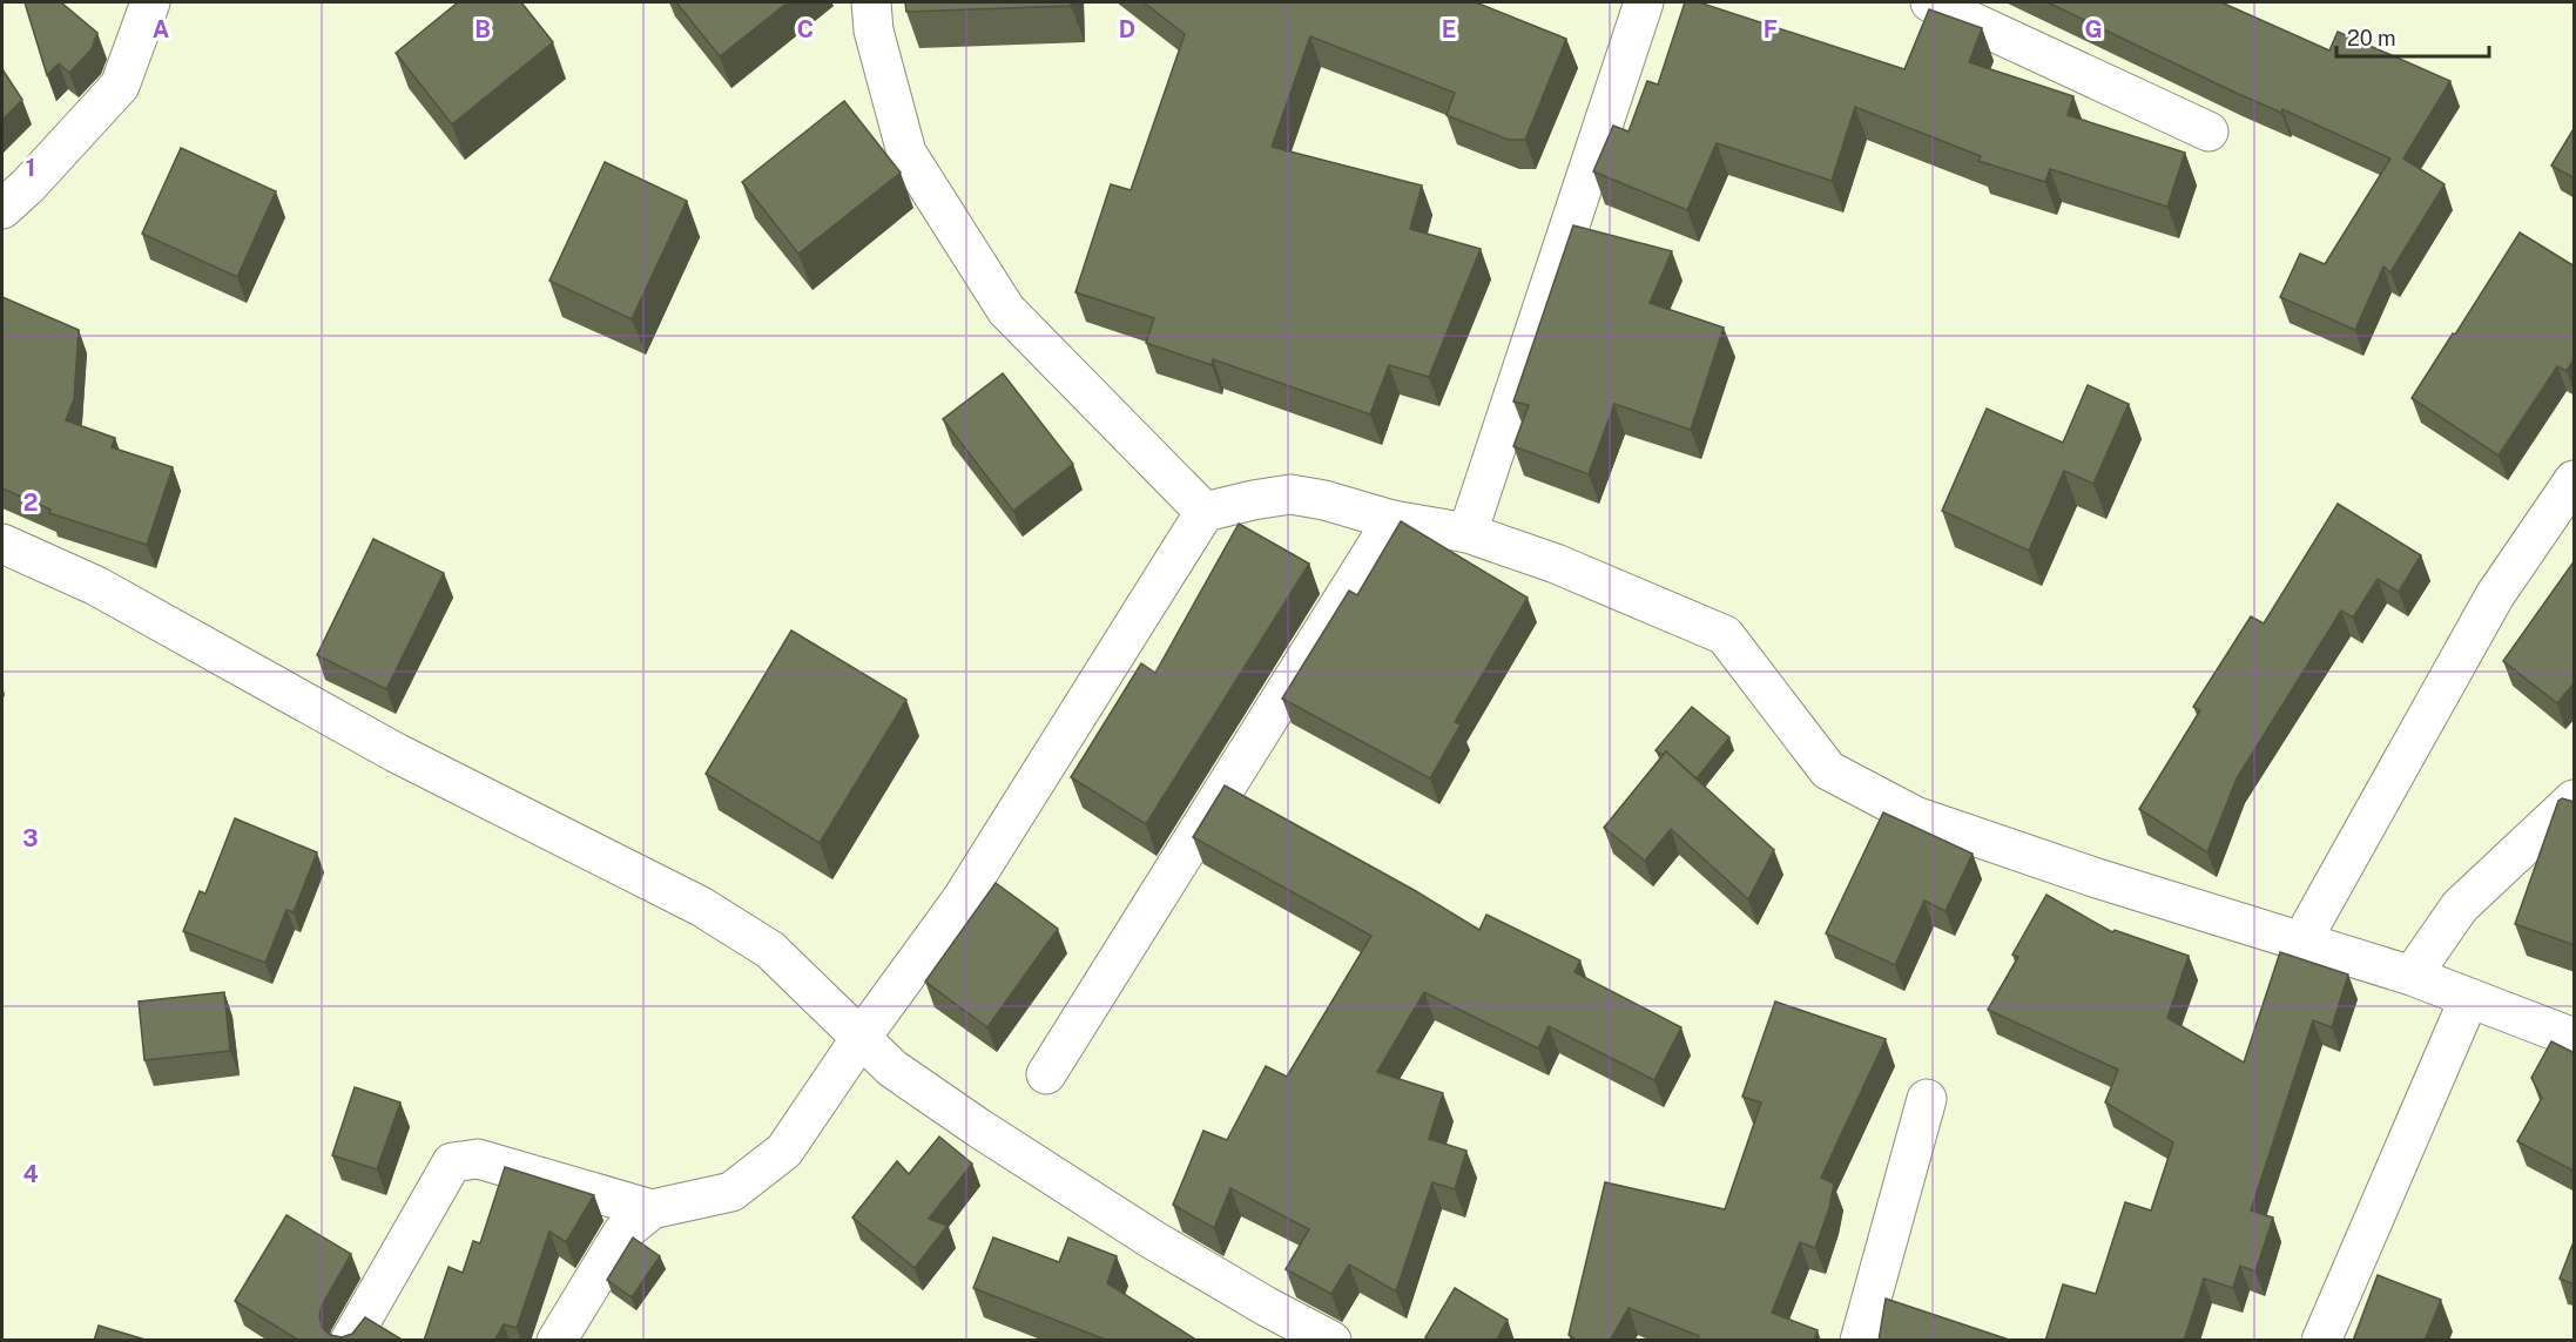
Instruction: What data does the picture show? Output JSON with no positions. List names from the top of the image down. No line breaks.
{"scale_bar":"20 m","grid":{"columns":["A","B","C","D","E","F","G"],"rows":["1","2","3","4"]}}
